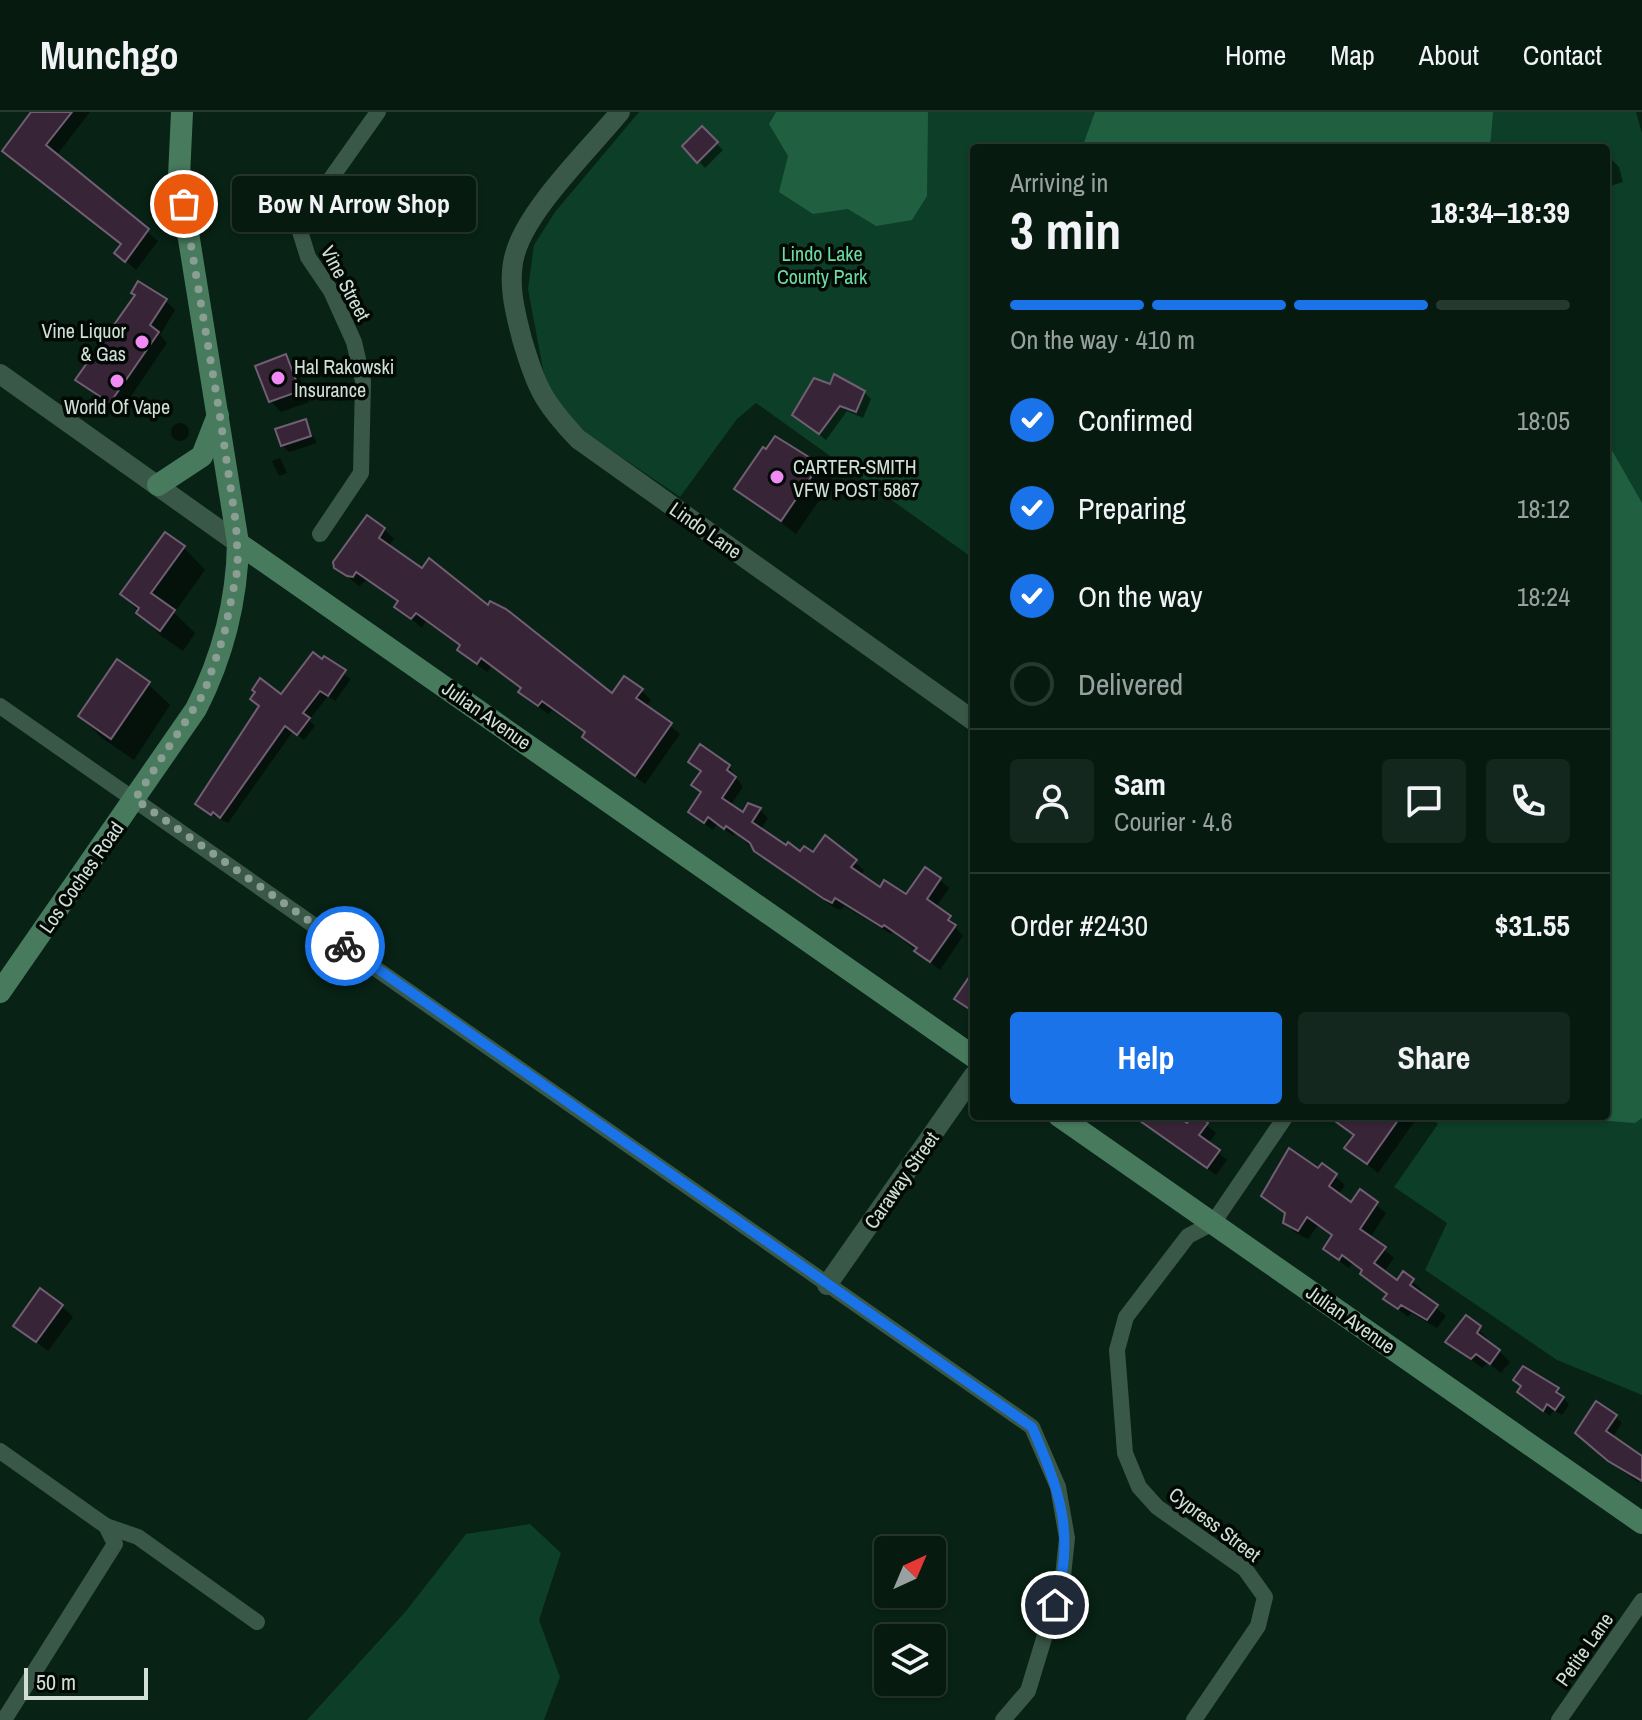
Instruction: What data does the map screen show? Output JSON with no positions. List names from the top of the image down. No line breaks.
{"streets":{"main road":["Julian Avenue","Los Coches Road"],"street":["Vine Street","Lindo Lane","Caraway Street","Cypress Street","Petite Lane"]},"crossings":[["Julian Avenue","Los Coches Road"],["Julian Avenue","Cypress Street"]],"parks":["Lindo Lake County Park"],"places":["Bow N Arrow Shop","Vine Liquor & Gas","Hal Rakowski Insurance","World Of Vape","CARTER-SMITH VFW POST 5867"],"scale_bar":"50 m","north":"top right","page":{"header":"Munchgo","nav":["Home","Map","About","Contact"],"heading":["3 min","Arriving in","18:34–18:39"],"panel":["Sam","Courier · 4.6","Order #2430","$31.55"],"bubble":"Bow N Arrow Shop","bar":"On the way · 410 m","list":[["Confirmed","18:05"],["Preparing","18:12"],["On the way","18:24"],"Delivered"],"buttons":["Help","Share"],"scale":"50 m"}}
